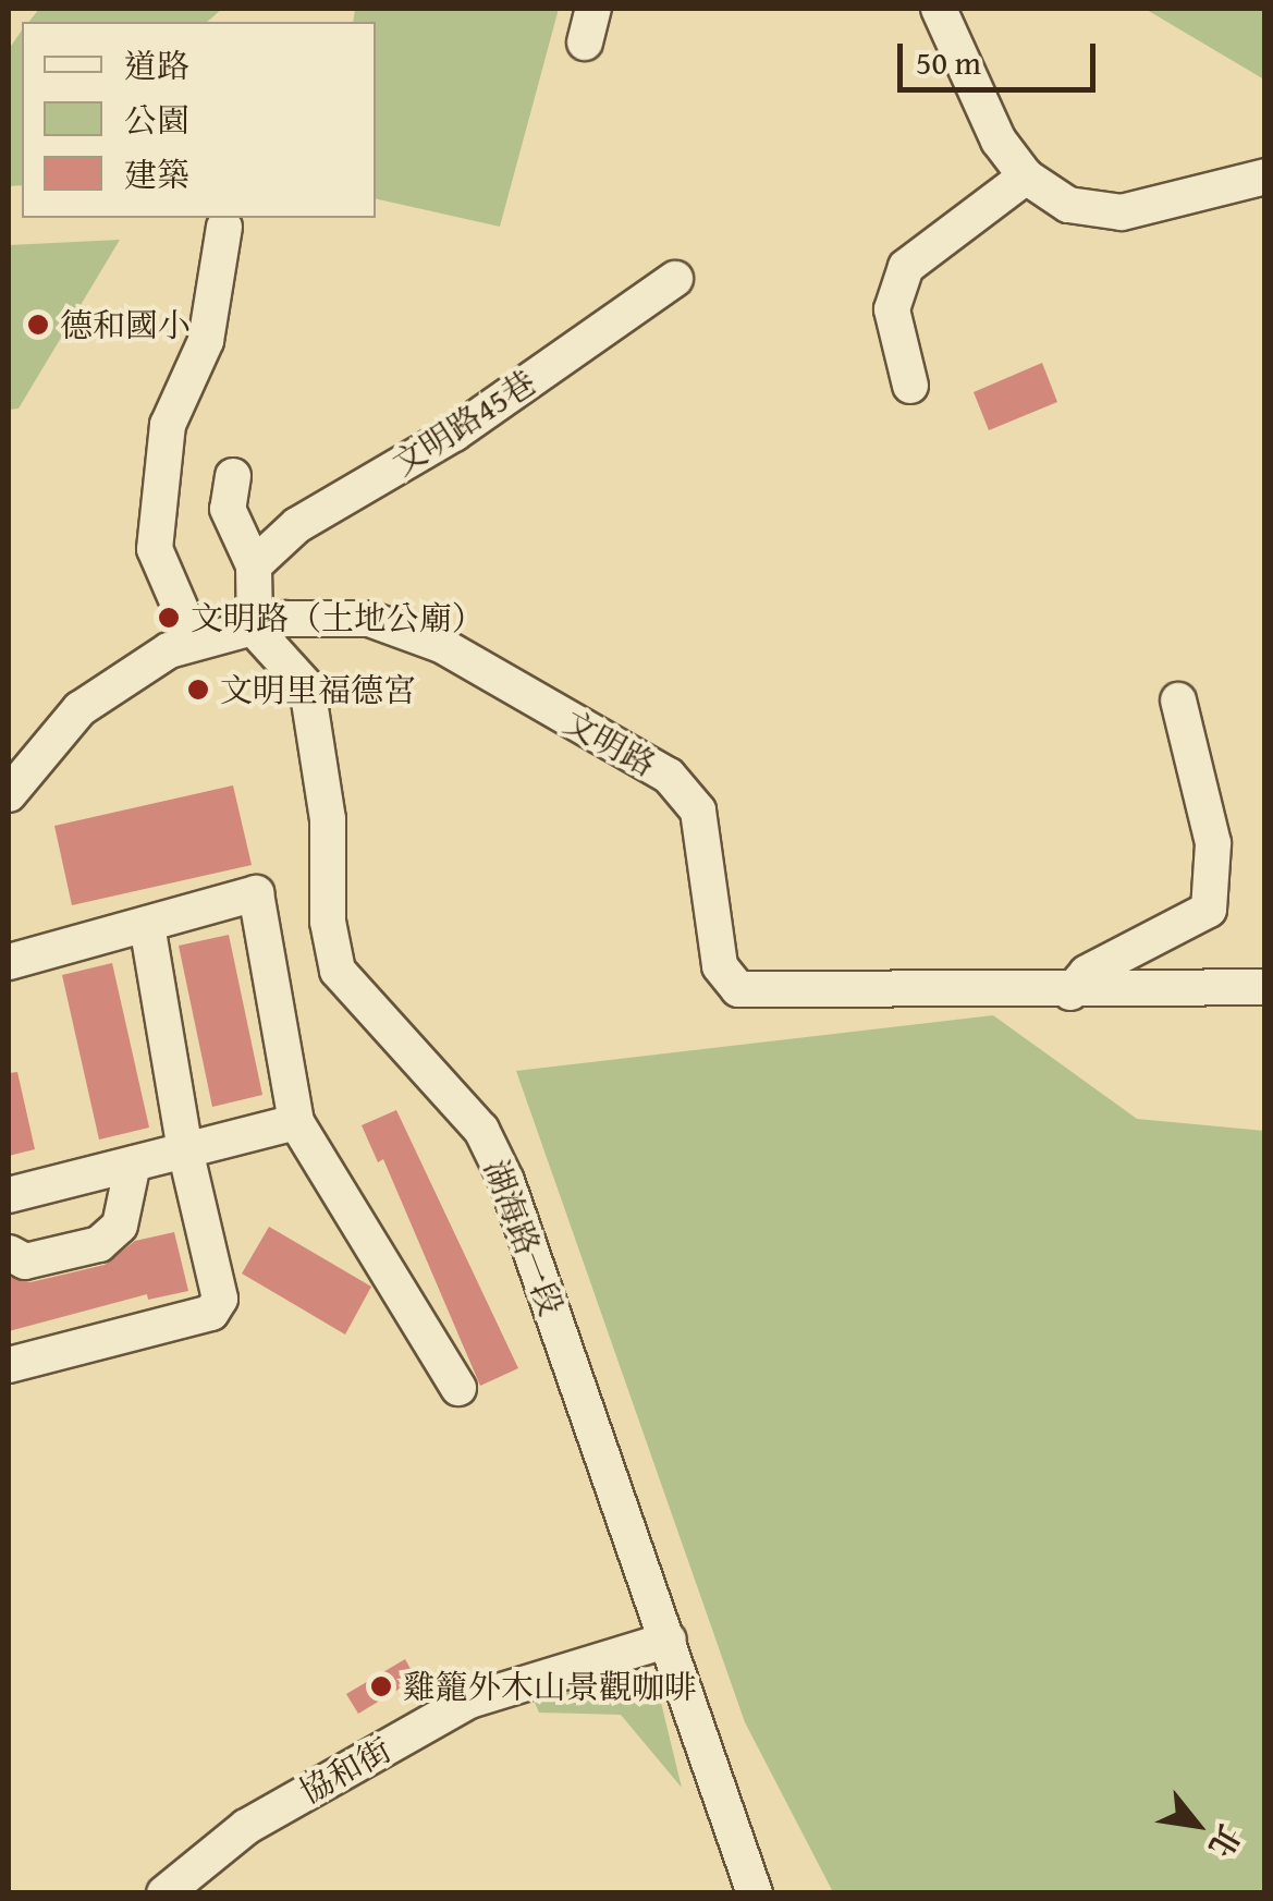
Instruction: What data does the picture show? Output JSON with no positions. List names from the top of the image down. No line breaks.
{"streets":{"street":["文明路45巷","文明路","湖海路一段","協和街"]},"crossings":[["文明路","湖海路一段"],["湖海路一段","協和街"]],"places":["德和國小","文明路（土地公廟）","文明里福德宮","雞籠外木山景觀咖啡"],"legend":["道路","公園","建築"],"scale_bar":"50 m","north":"bottom right"}
